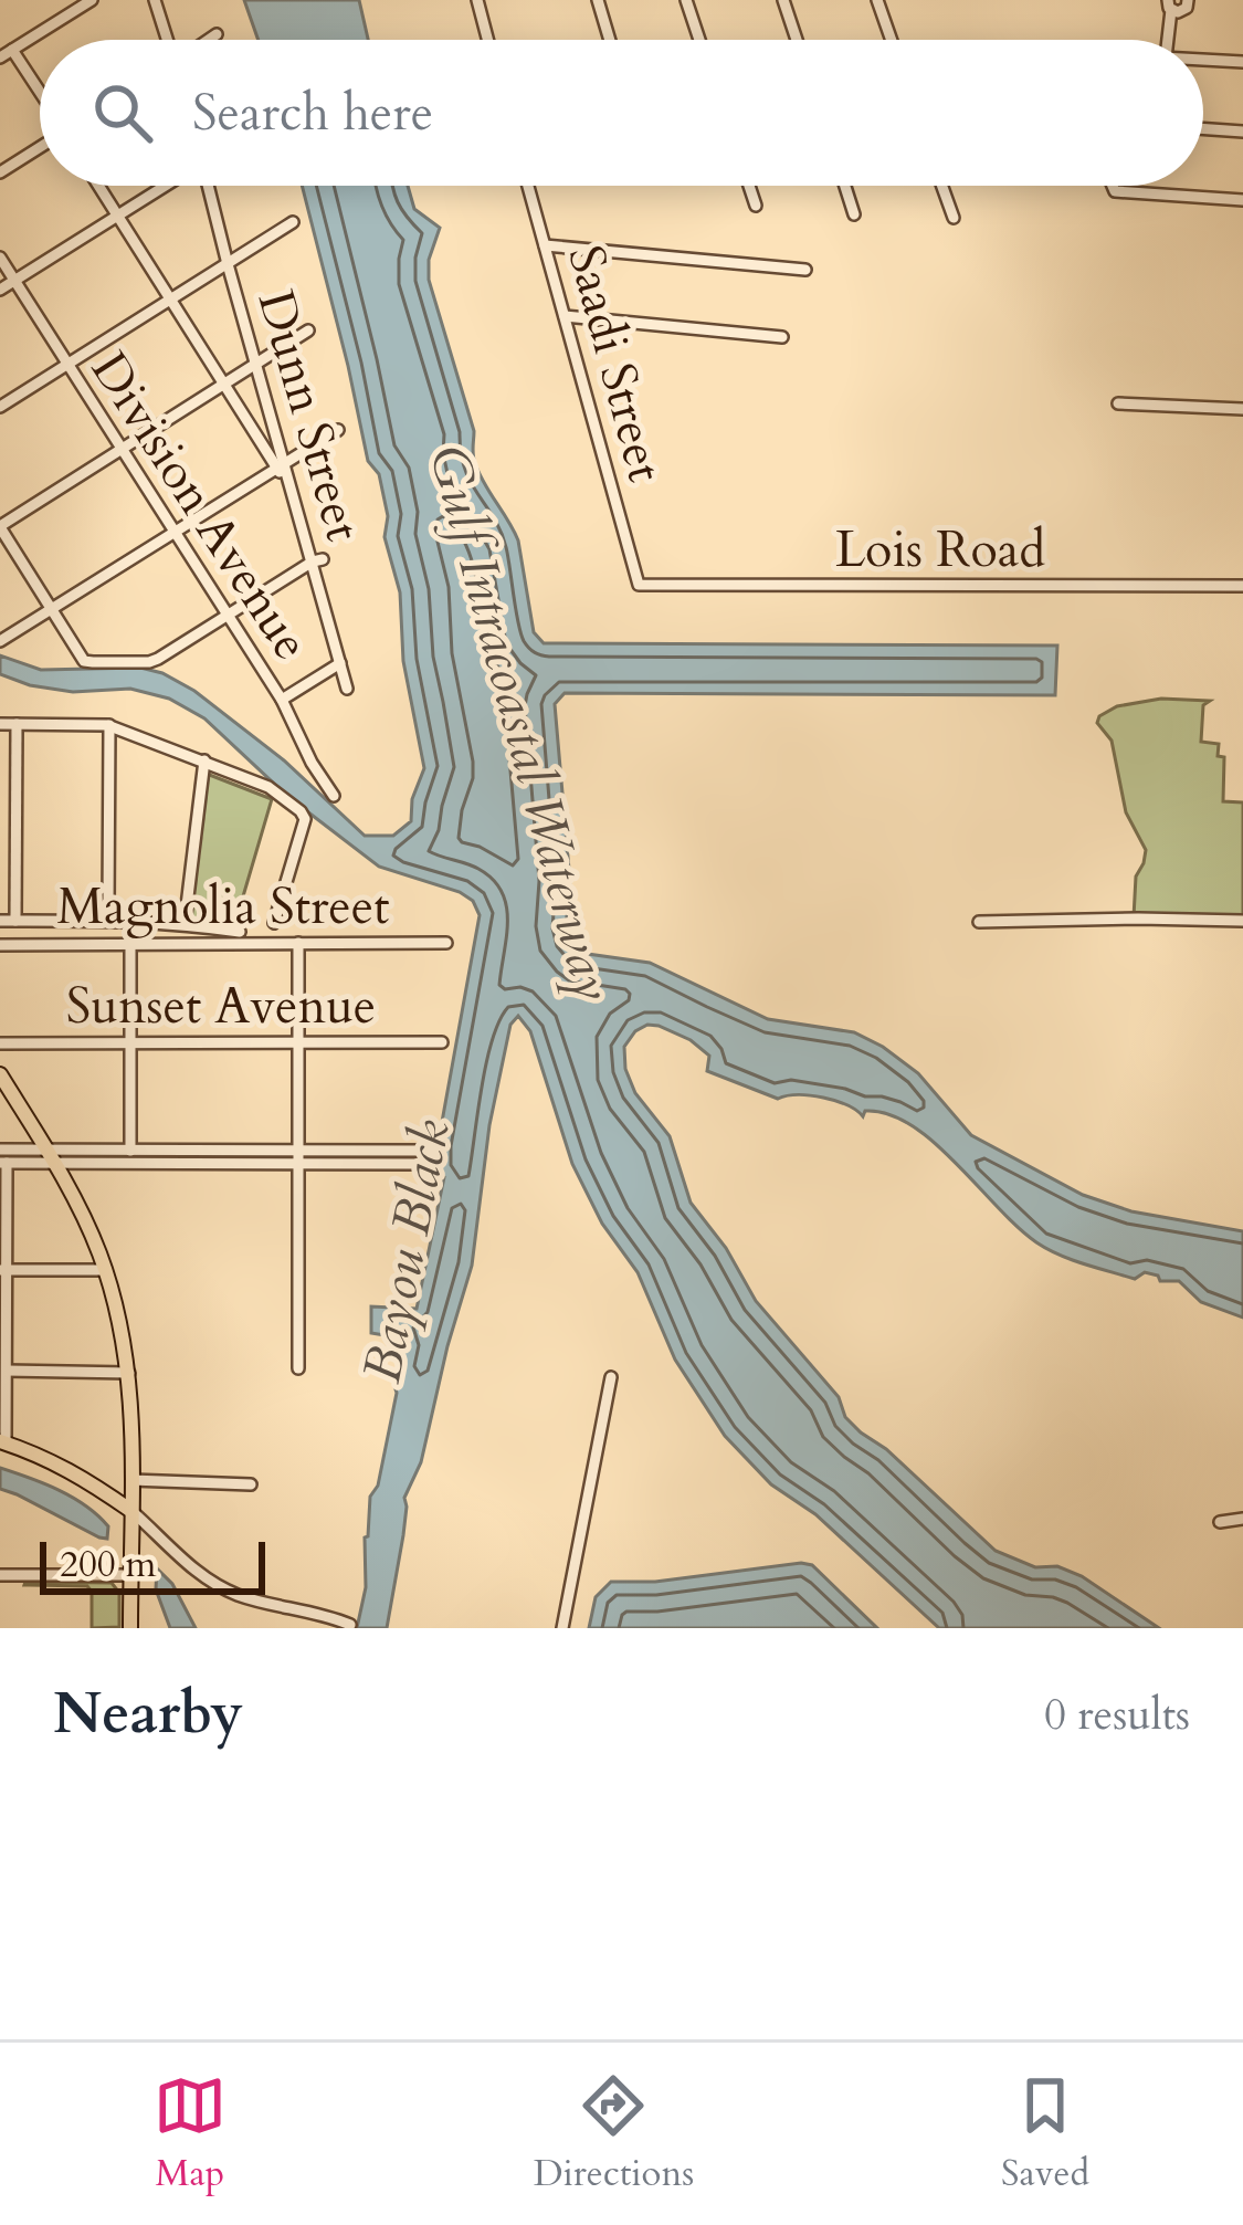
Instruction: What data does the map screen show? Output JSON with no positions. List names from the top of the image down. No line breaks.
{"streets":{"street":["Saadi Street","Dunn Street","Division Avenue","Lois Road","Magnolia Street","Sunset Avenue"]},"crossings":[["Saadi Street","Lois Road"]],"water":["Gulf Intracoastal Waterway","Bayou Black"],"scale_bar":"200 m","page":{"search":"Search here","scale":"200 m","heading":["Nearby","0 results"],"nav":["Map","Directions","Saved"]}}
